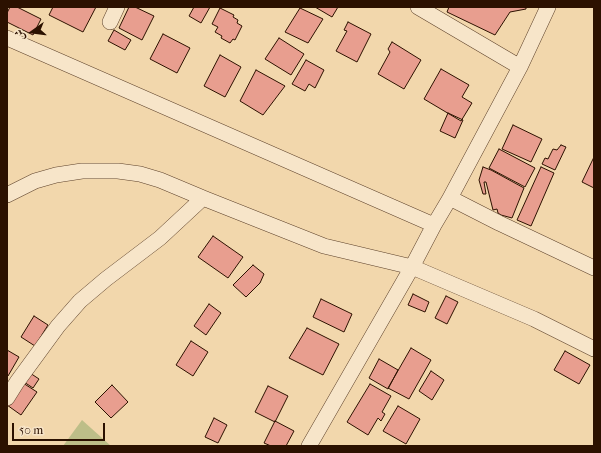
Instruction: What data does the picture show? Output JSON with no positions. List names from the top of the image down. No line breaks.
{"scale_bar":"50 m","north":"left"}
